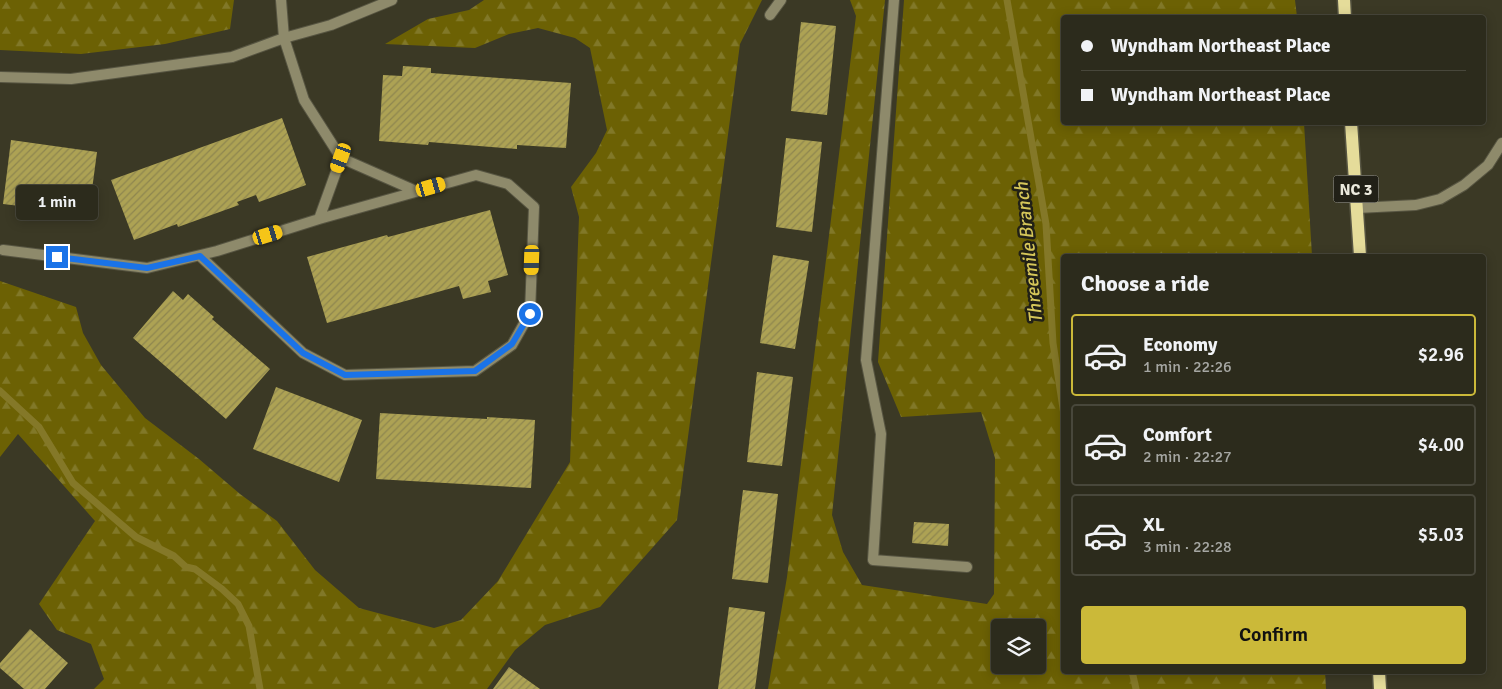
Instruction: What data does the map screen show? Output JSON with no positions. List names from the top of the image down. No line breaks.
{"streets":{"main road":["NC 3"]},"water":["Threemile Branch"],"page":{"banner":["Wyndham Northeast Place","Wyndham Northeast Place"],"bubble":"1 min","heading":"Choose a ride","list":[{"name":"Economy","note":"1 min · 22:26","value":"$2.96"},{"name":"Comfort","note":"2 min · 22:27","value":"$4.00"},{"name":"XL","note":"3 min · 22:28","value":"$5.03"}],"buttons":"Confirm"}}
